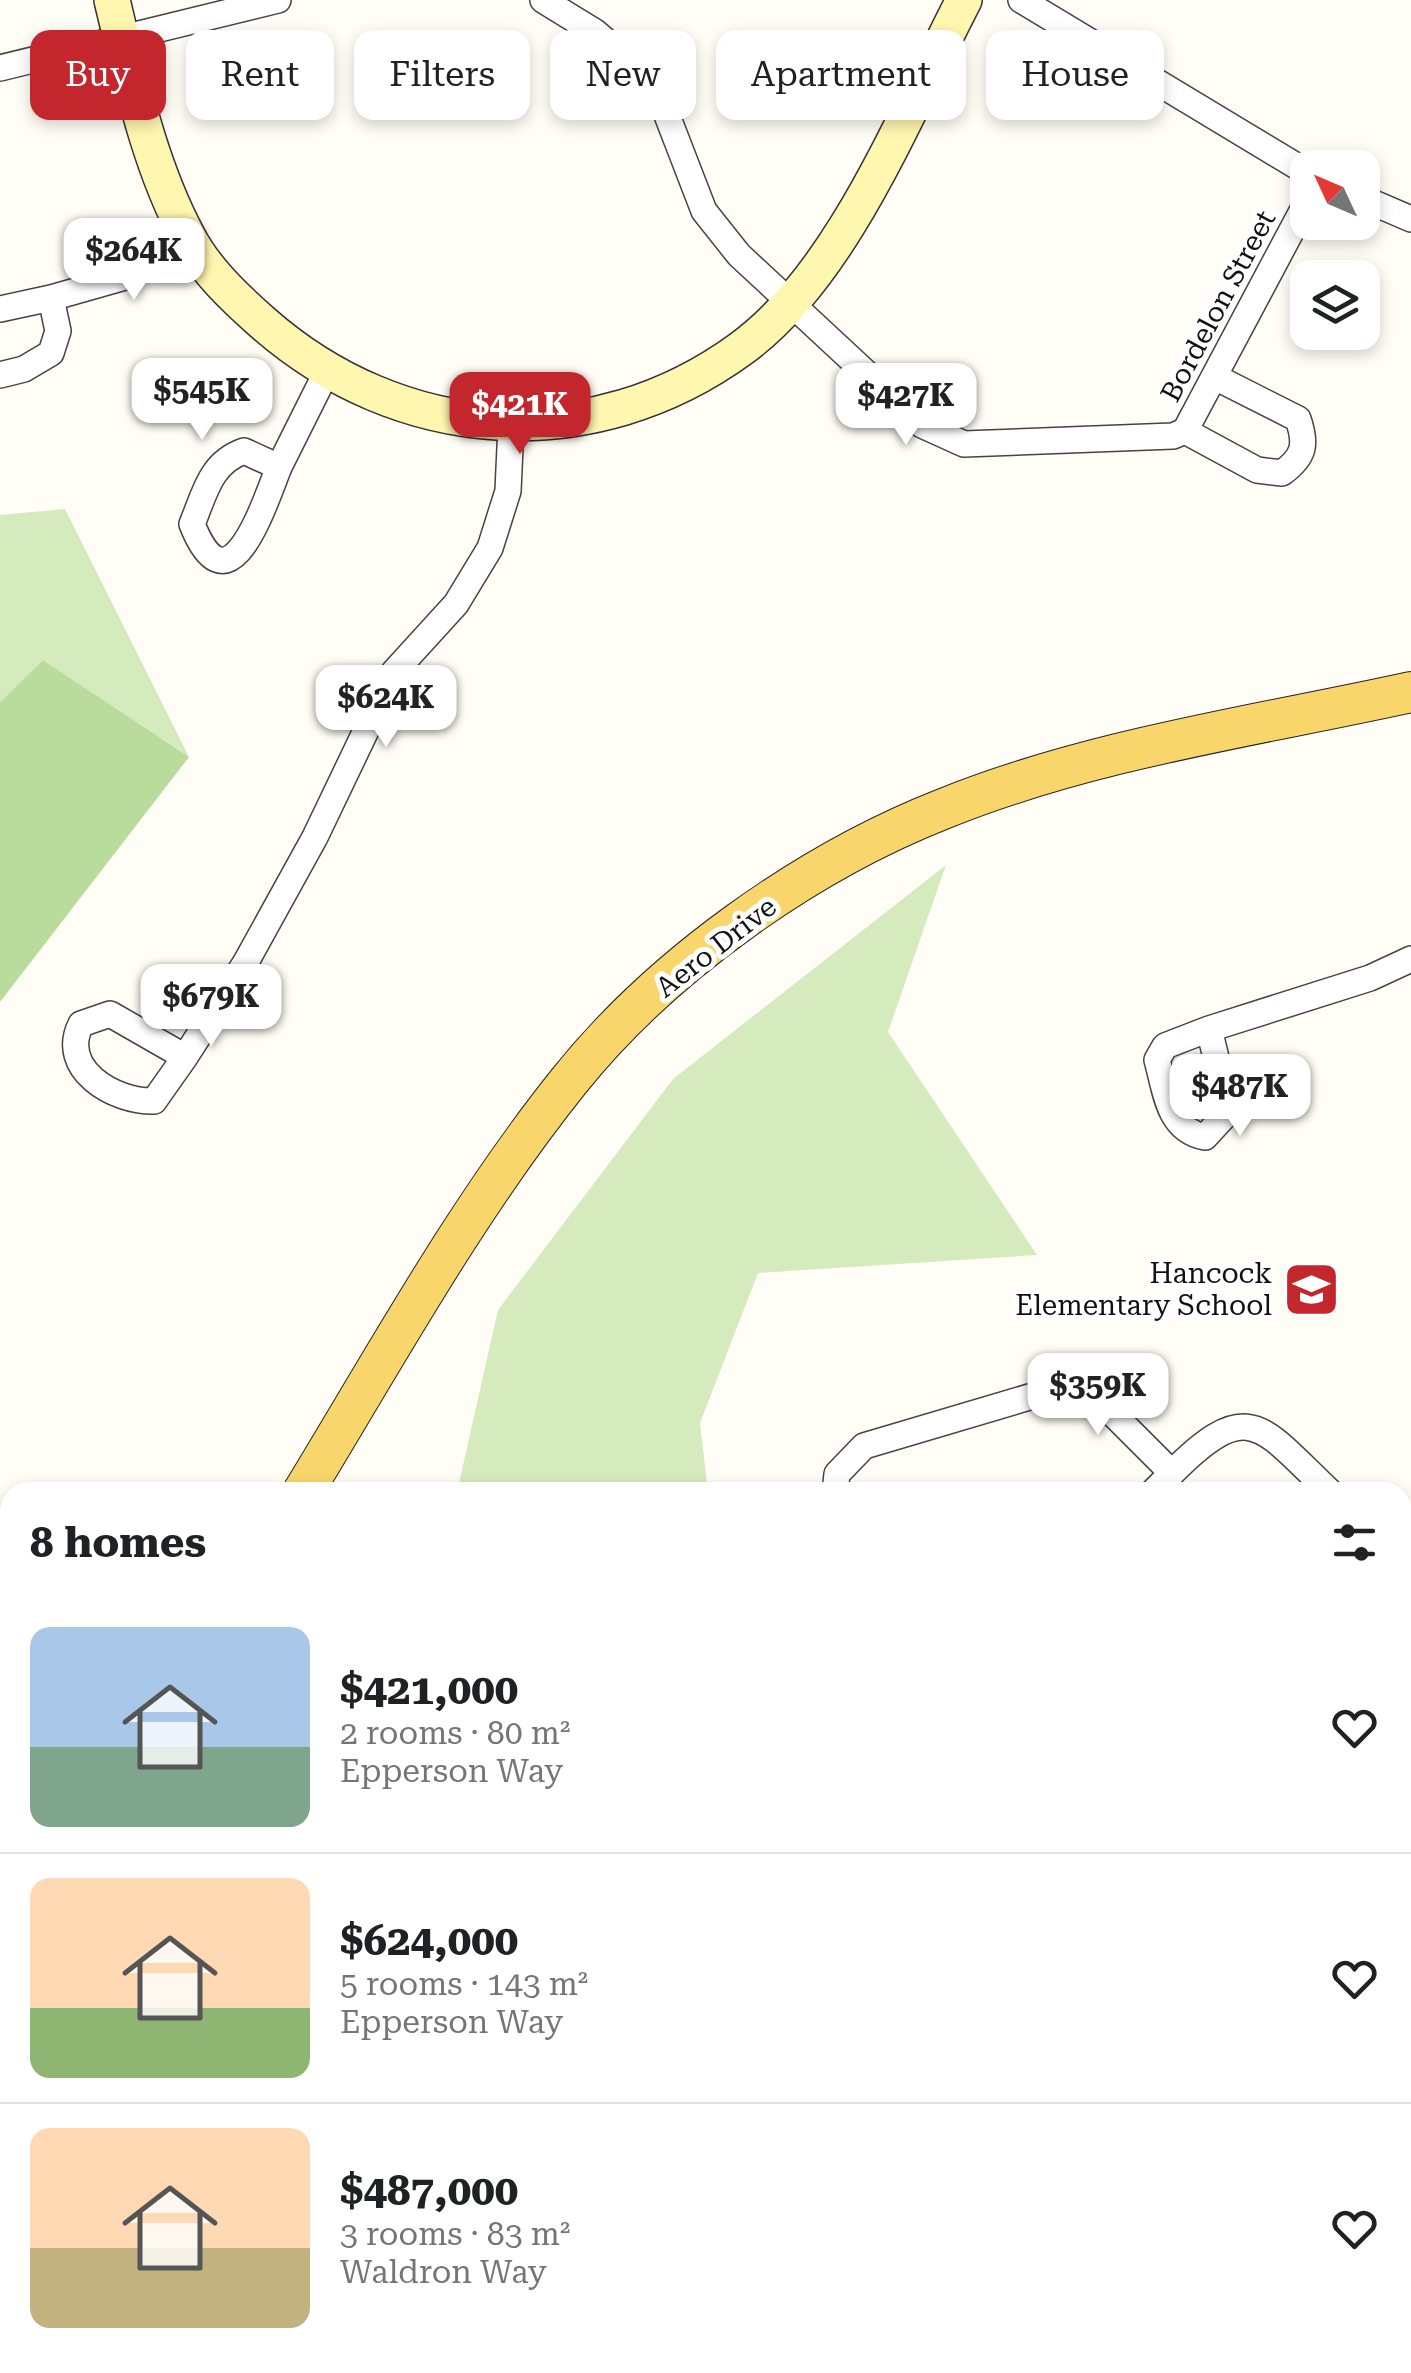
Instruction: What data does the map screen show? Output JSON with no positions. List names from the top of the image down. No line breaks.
{"streets":{"main road":["Aero Drive"],"street":["Bordelon Street"]},"places":{"school or university":["Hancock Elementary School"]},"north":"top left","page":{"chip":["Buy","Rent","Filters","New","Apartment","House"],"price":["$264K","$545K","$427K","$421K","$624K","$679K","$487K","$359K"],"heading":"8 homes","list":[{"name":"$421,000","note":"2 rooms · 80 m² · Epperson Way"},{"name":"$624,000","note":"5 rooms · 143 m² · Epperson Way"},{"name":"$487,000","note":"3 rooms · 83 m² · Waldron Way"}]}}
